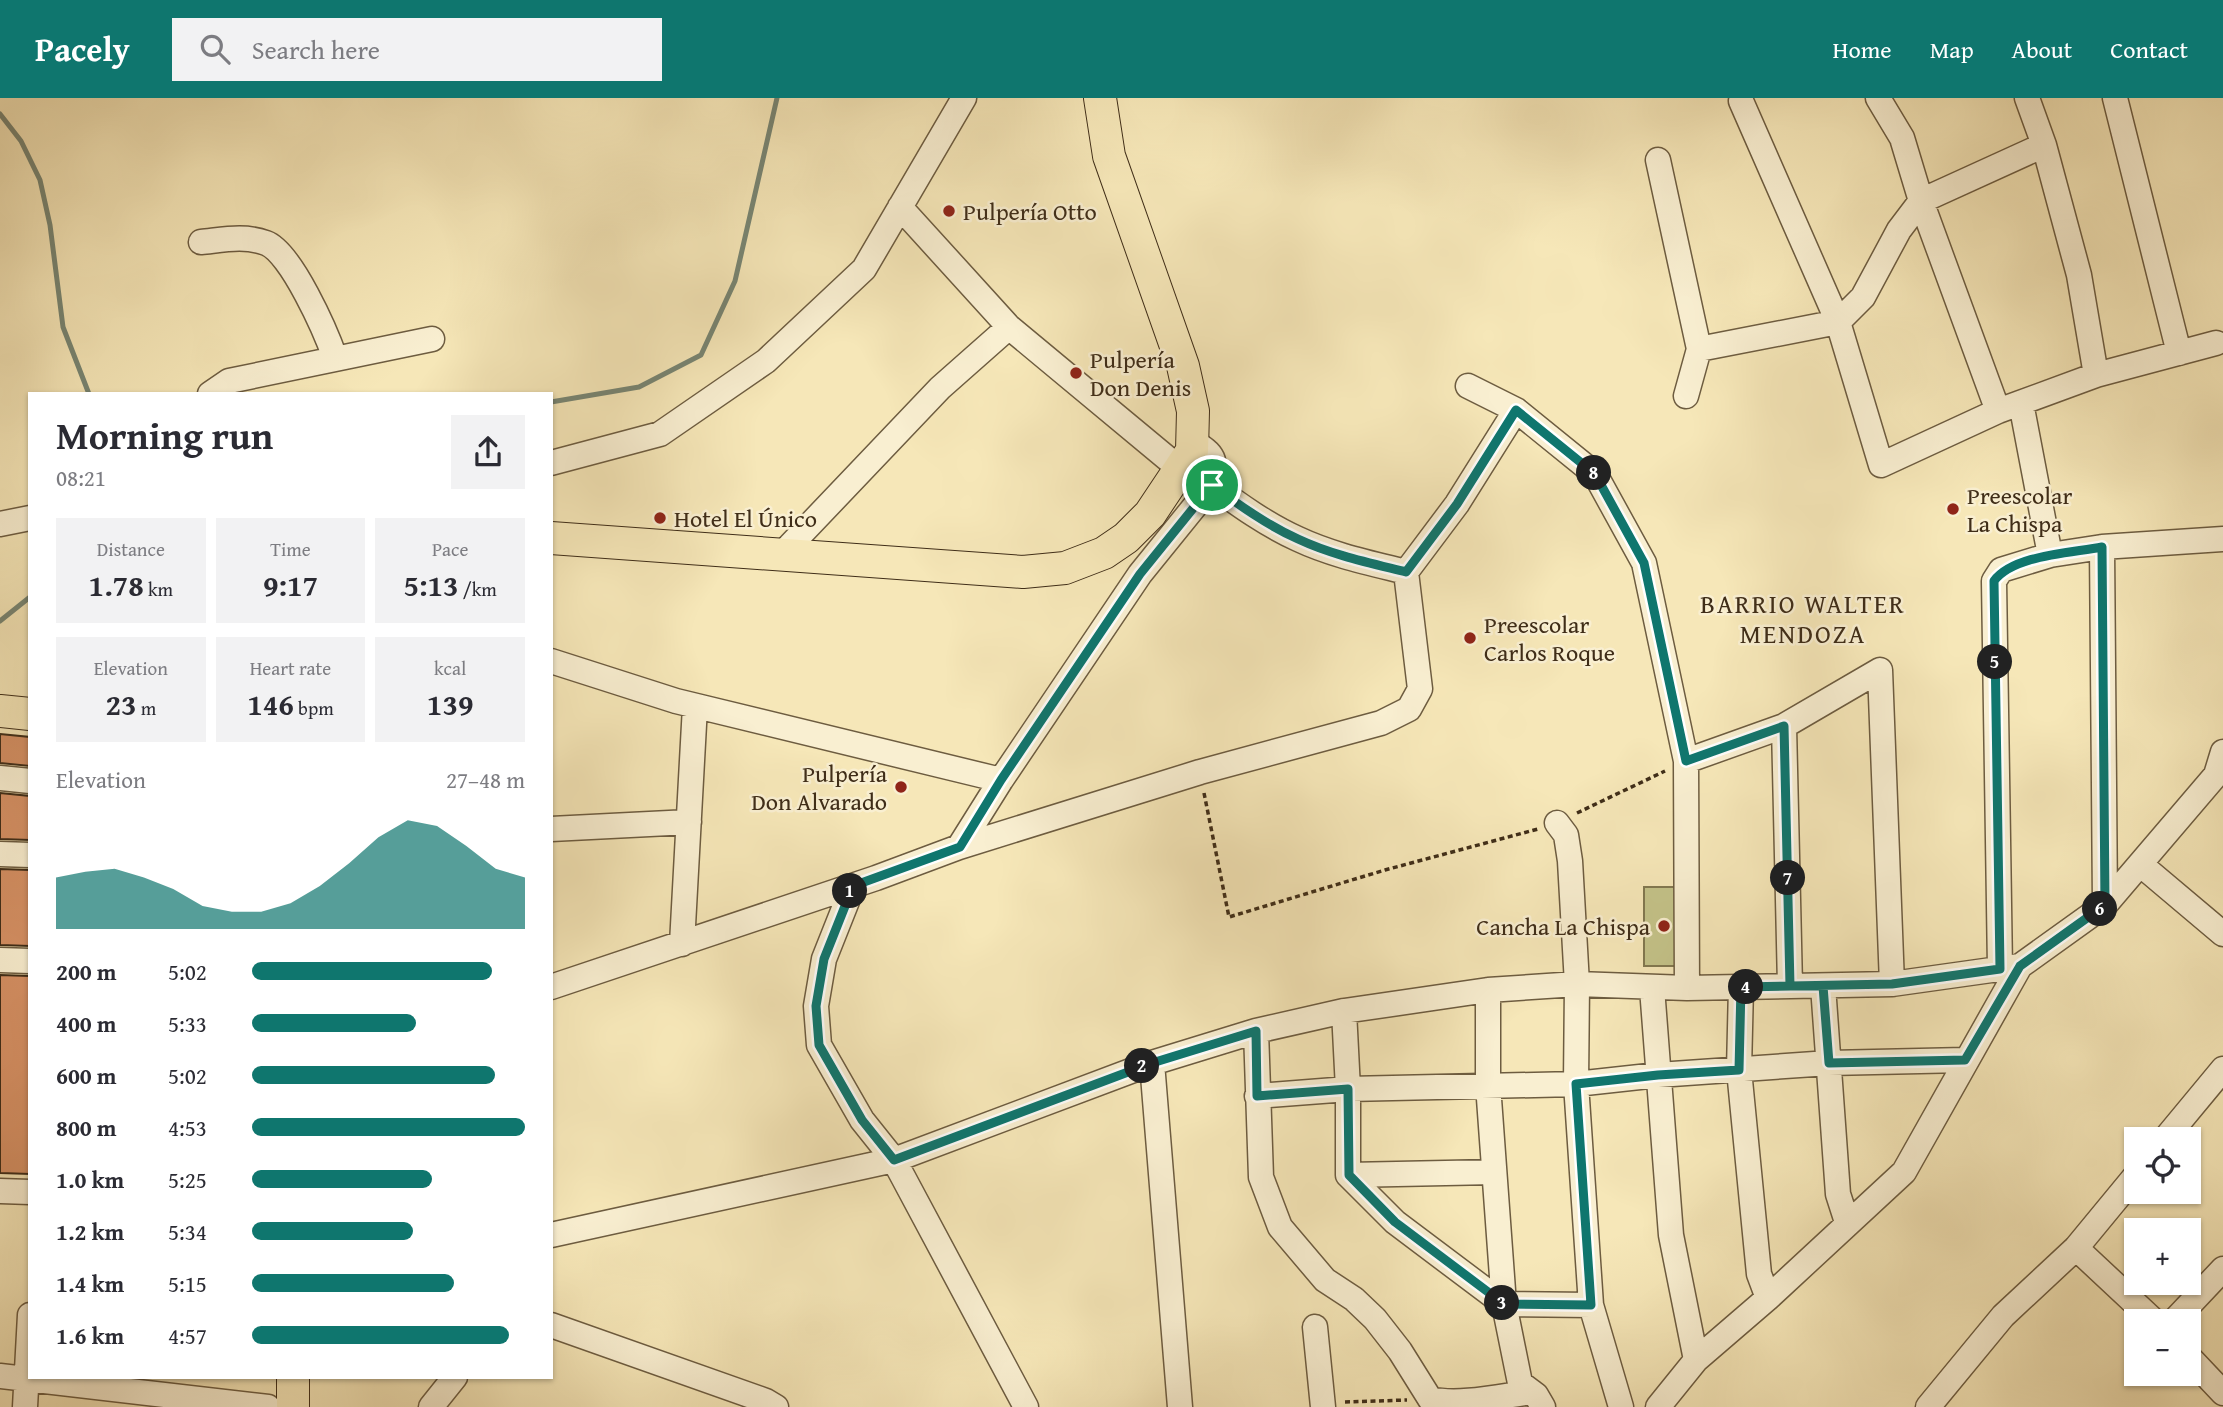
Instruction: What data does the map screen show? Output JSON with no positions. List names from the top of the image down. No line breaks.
{"districts":["BARRIO WALTER MENDOZA"],"places":["Pulpería Otto","Pulpería Don Denis","Preescolar La Chispa","Hotel El Único","Preescolar Carlos Roque","Pulpería Don Alvarado","Cancha La Chispa"],"page":{"header":"Pacely","search":"Search here","nav":["Home","Map","About","Contact"],"heading":["Morning run","08:21"],"pins":["8","5","7","1","6","4","2","3"],"stats":[["Distance","1.78 km"],["Time","9:17"],["Pace","5:13 /km"],["Elevation","23 m"],["Heart rate","146 bpm"],["kcal","139"]],"chart":["Elevation","27–48 m"],"list":[{"name":"200 m","note":"5:02"},{"name":"400 m","note":"5:33"},{"name":"600 m","note":"5:02"},{"name":"800 m","note":"4:53"},{"name":"1.0 km","note":"5:25"},{"name":"1.2 km","note":"5:34"},{"name":"1.4 km","note":"5:15"},{"name":"1.6 km","note":"4:57"}],"map_buttons":["+","−"]}}
